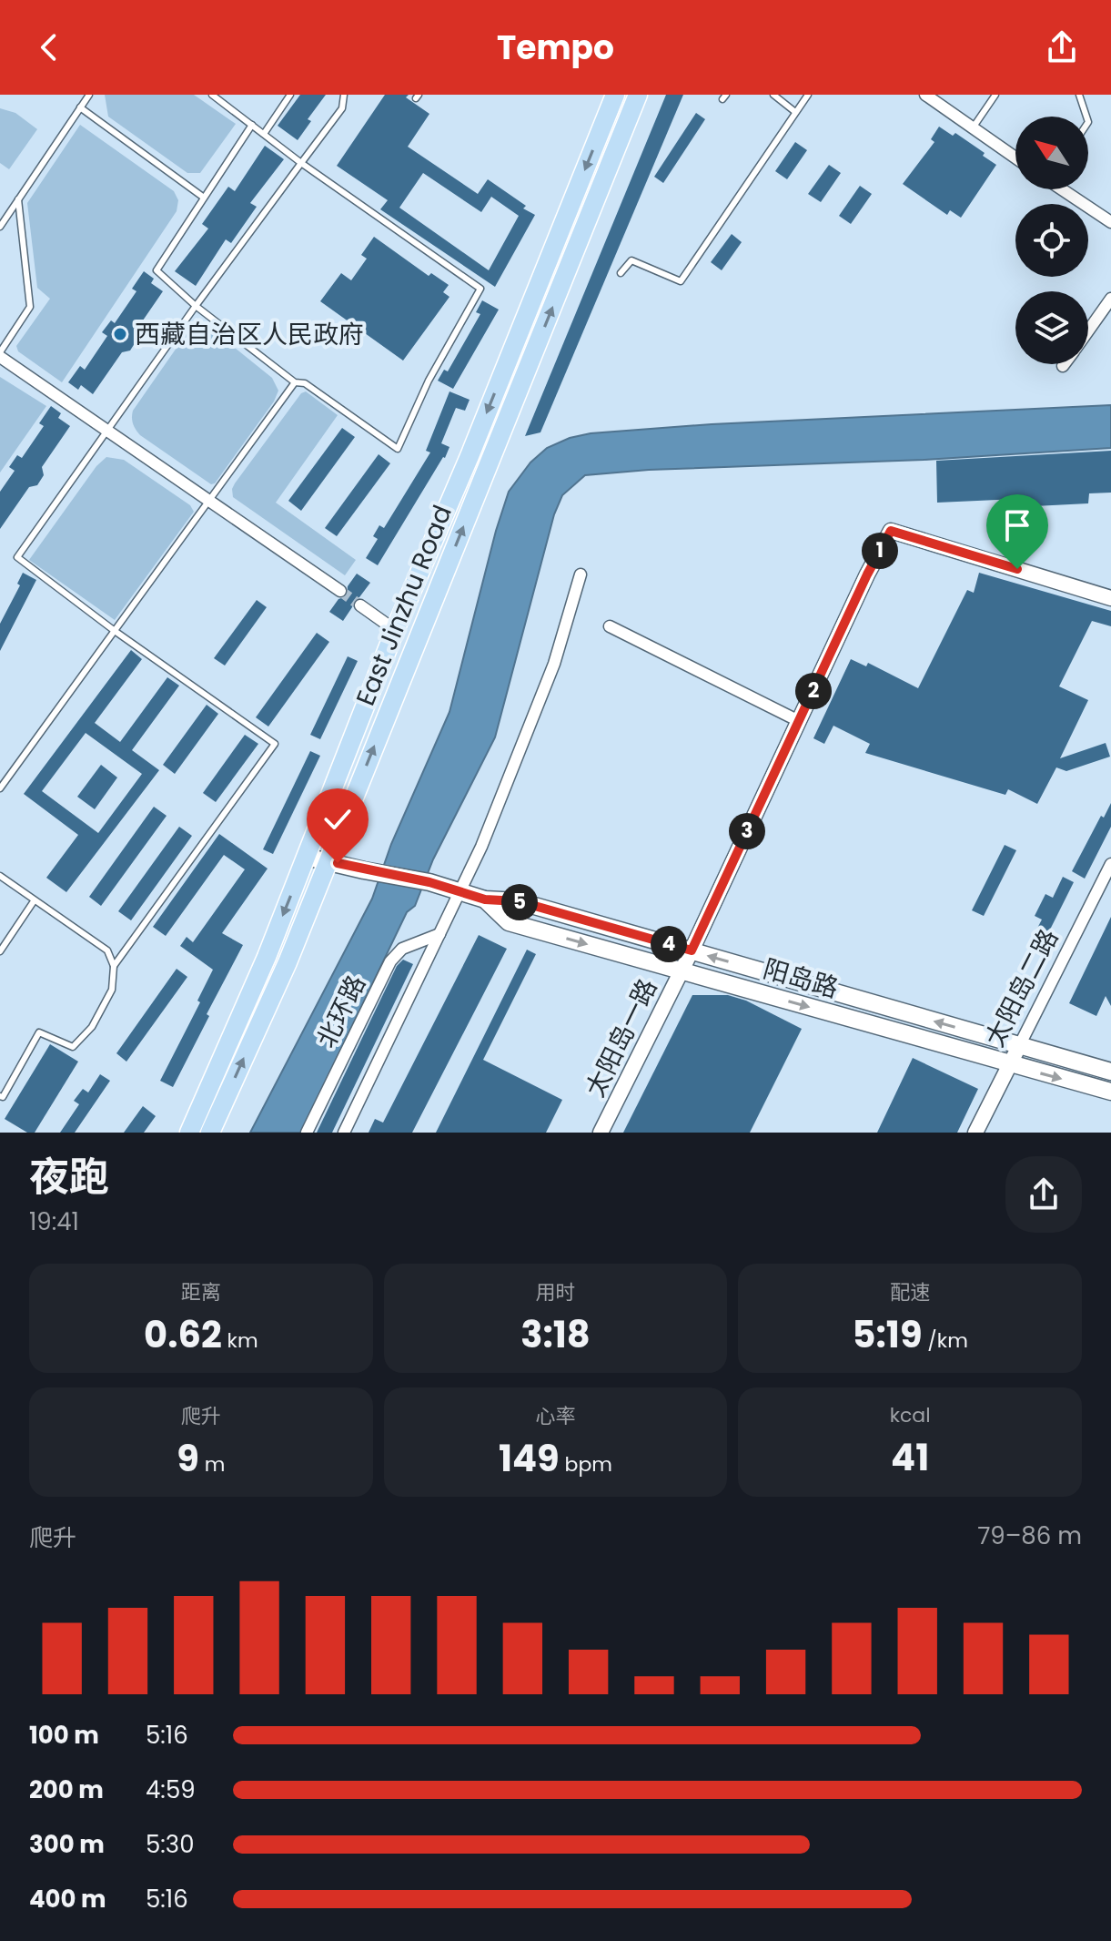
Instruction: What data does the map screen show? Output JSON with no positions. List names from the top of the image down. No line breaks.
{"streets":{"highway":["East Jinzhu Road"],"main road":["阳岛路"],"street":["太阳岛二路","北环路","太阳岛一路"]},"crossings":[["East Jinzhu Road","阳岛路"],["阳岛路","太阳岛二路"],["阳岛路","太阳岛一路"]],"places":["西藏自治区人民政府"],"north":"top left","page":{"header":"Tempo","pins":["1","2","3","5","4"],"heading":["夜跑","19:41"],"stats":[["距离","0.62 km"],["用时","3:18"],["配速","5:19 /km"],["爬升","9 m"],["心率","149 bpm"],["kcal","41"]],"chart":["爬升","79–86 m"],"list":[{"name":"100 m","note":"5:16"},{"name":"200 m","note":"4:59"},{"name":"300 m","note":"5:30"},{"name":"400 m","note":"5:16"}]}}
